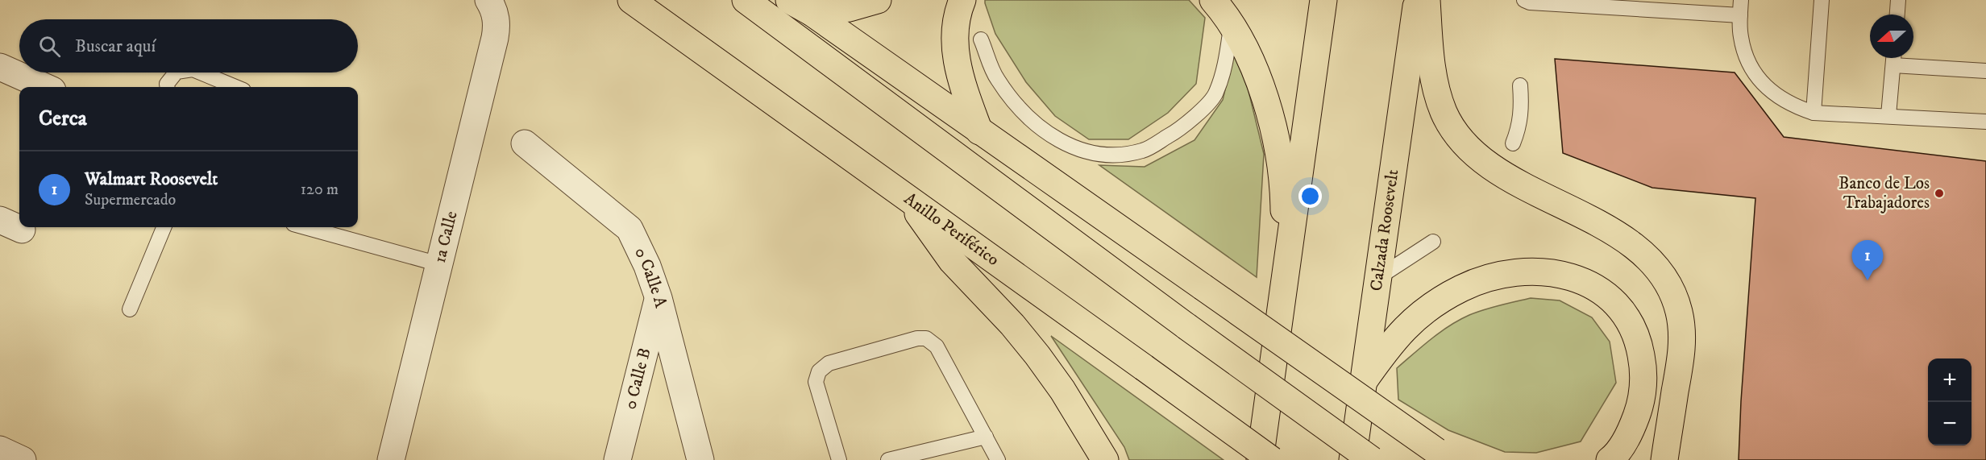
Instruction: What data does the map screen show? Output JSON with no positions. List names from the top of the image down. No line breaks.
{"streets":{"highway":["Anillo Periférico","Calzada Roosevelt"],"street":["1a Calle","0 Calle A","0 Calle B"]},"crossings":[["0 Calle A","0 Calle B"]],"places":["Banco de Los Trabajadores"],"north":"left","page":{"search":"Buscar aquí","heading":"Cerca","list":[{"mark":"1","name":"Walmart Roosevelt","note":"Supermercado","value":"120 m"}],"pins":"1","map_buttons":["+","−"]}}
